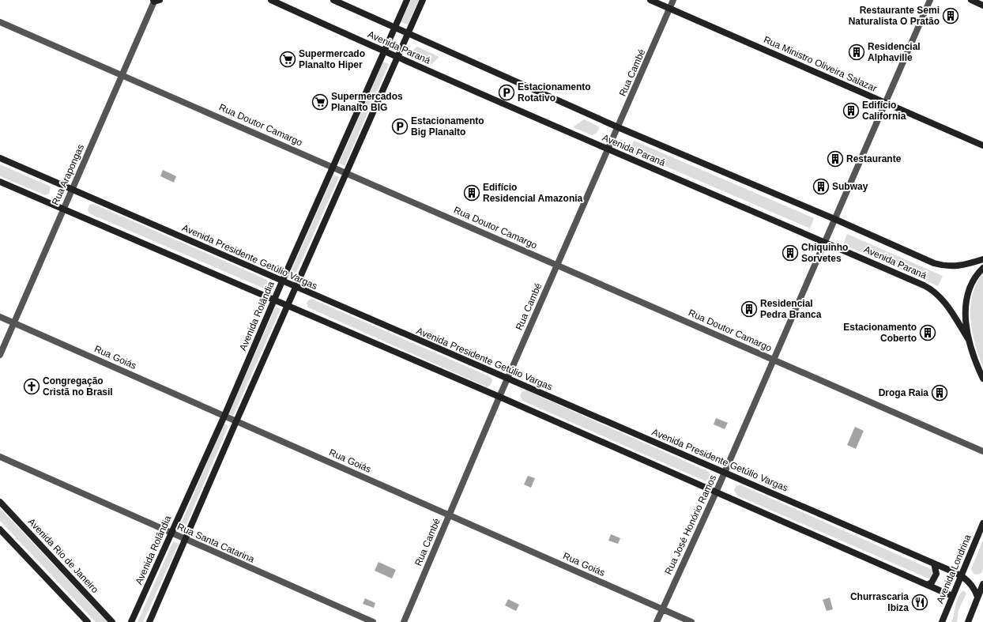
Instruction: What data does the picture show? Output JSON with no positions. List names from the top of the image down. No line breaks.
{"streets":{"street":["Avenida Paraná","Rua Ministro Oliveira Salazar","Rua Cambé","Rua Doutor Camargo","Rua Arapongas","Avenida Presidente Getúlio Vargas","Avenida Rolândia","Rua Goiás","Rua José Honório Ramos","Rua Santa Catarina","Avenida Rio de Janeiro","Avenida Londrina"]},"crossings":[["Avenida Paraná","Rua Cambé"],["Avenida Paraná","Avenida Rolândia"],["Avenida Paraná","Rua José Honório Ramos"],["Rua Ministro Oliveira Salazar","Rua Cambé"],["Rua Ministro Oliveira Salazar","Rua José Honório Ramos"],["Rua Cambé","Rua Doutor Camargo"],["Rua Cambé","Avenida Presidente Getúlio Vargas"],["Rua Cambé","Rua Goiás"],["Rua Doutor Camargo","Rua Arapongas"],["Rua Doutor Camargo","Avenida Rolândia"],["Rua Doutor Camargo","Rua José Honório Ramos"],["Rua Arapongas","Avenida Presidente Getúlio Vargas"],["Rua Arapongas","Rua Goiás"],["Avenida Presidente Getúlio Vargas","Avenida Rolândia"],["Avenida Presidente Getúlio Vargas","Rua José Honório Ramos"],["Avenida Presidente Getúlio Vargas","Avenida Londrina"],["Avenida Rolândia","Rua Goiás"],["Avenida Rolândia","Rua Santa Catarina"],["Rua Goiás","Rua José Honório Ramos"]],"places":{"building":["Restaurante Semi Naturalista O Pratão","Residencial Alphaville","Edifício California","Restaurante","Subway","Edifício Residencial Amazonia","Chiquinho Sorvetes","Residencial Pedra Branca","Estacionamento Coberto","Droga Raia"],"supermarket":["Supermercado Planalto Hiper","Supermercados Planalto BIG"],"parking":["Estacionamento Rotativo","Estacionamento Big Planalto"],"church":["Congregação Cristã no Brasil"],"restaurant":["Churrascaria Ibiza"]}}
